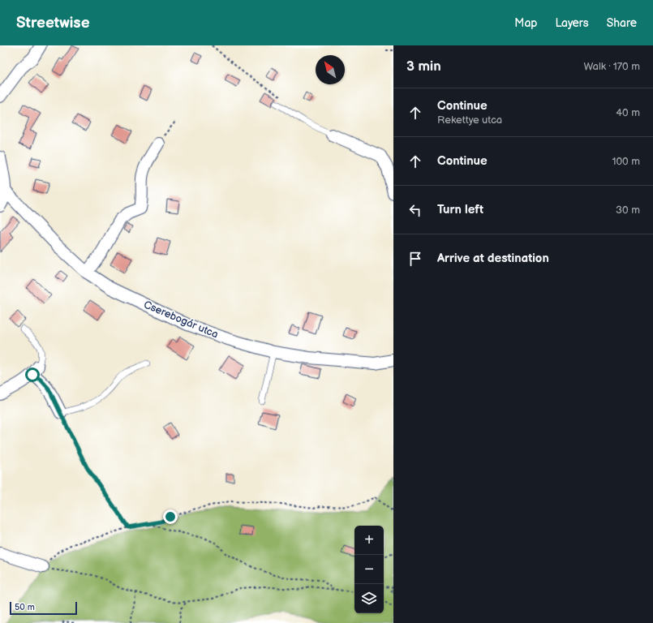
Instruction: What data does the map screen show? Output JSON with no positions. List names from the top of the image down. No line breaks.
{"streets":{"street":["Cserebogár utca"]},"scale_bar":"50 m","north":"top left","page":{"header":"Streetwise","nav":["Map","Layers","Share"],"heading":["3 min","Walk · 170 m"],"list":[["Continue","Rekettye utca","40 m"],["Continue","100 m"],["Turn left","30 m"],"Arrive at destination"],"map_buttons":["+","−"],"scale":"50 m"}}
